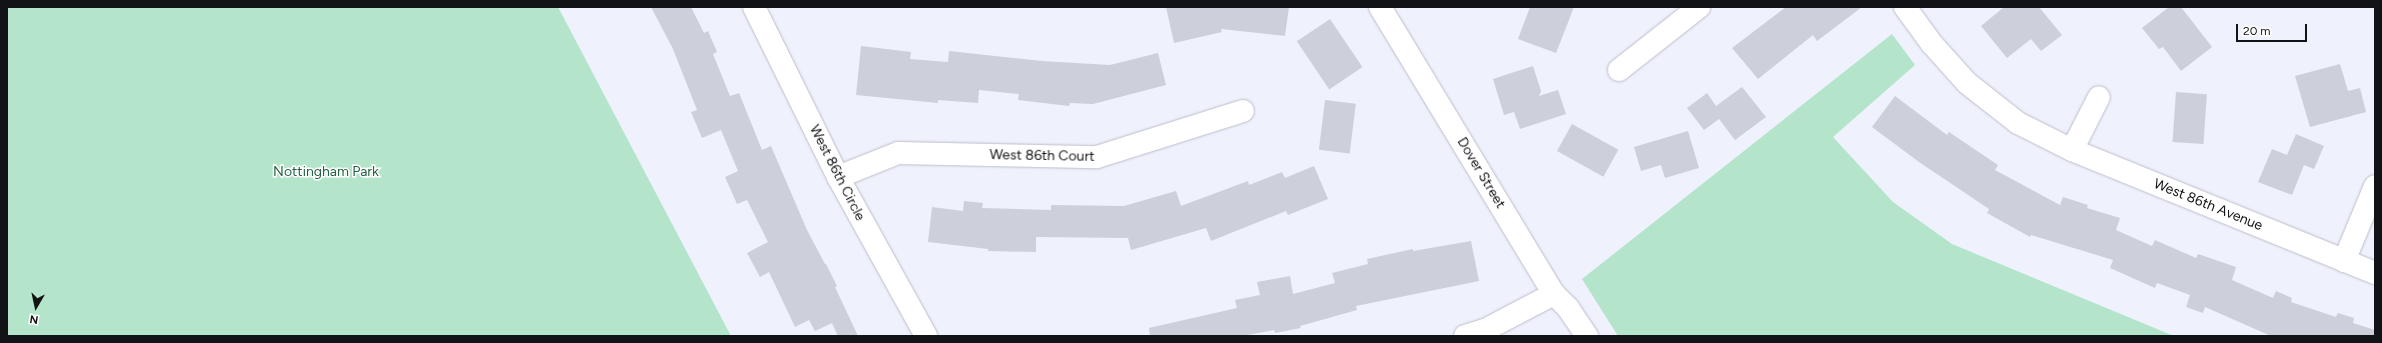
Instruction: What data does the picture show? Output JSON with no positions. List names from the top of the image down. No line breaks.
{"streets":{"street":["West 86th Court","West 86th Circle","Dover Street","West 86th Avenue"]},"crossings":[["West 86th Court","West 86th Circle"]],"parks":["Nottingham Park"],"scale_bar":"20 m","north":"bottom"}
